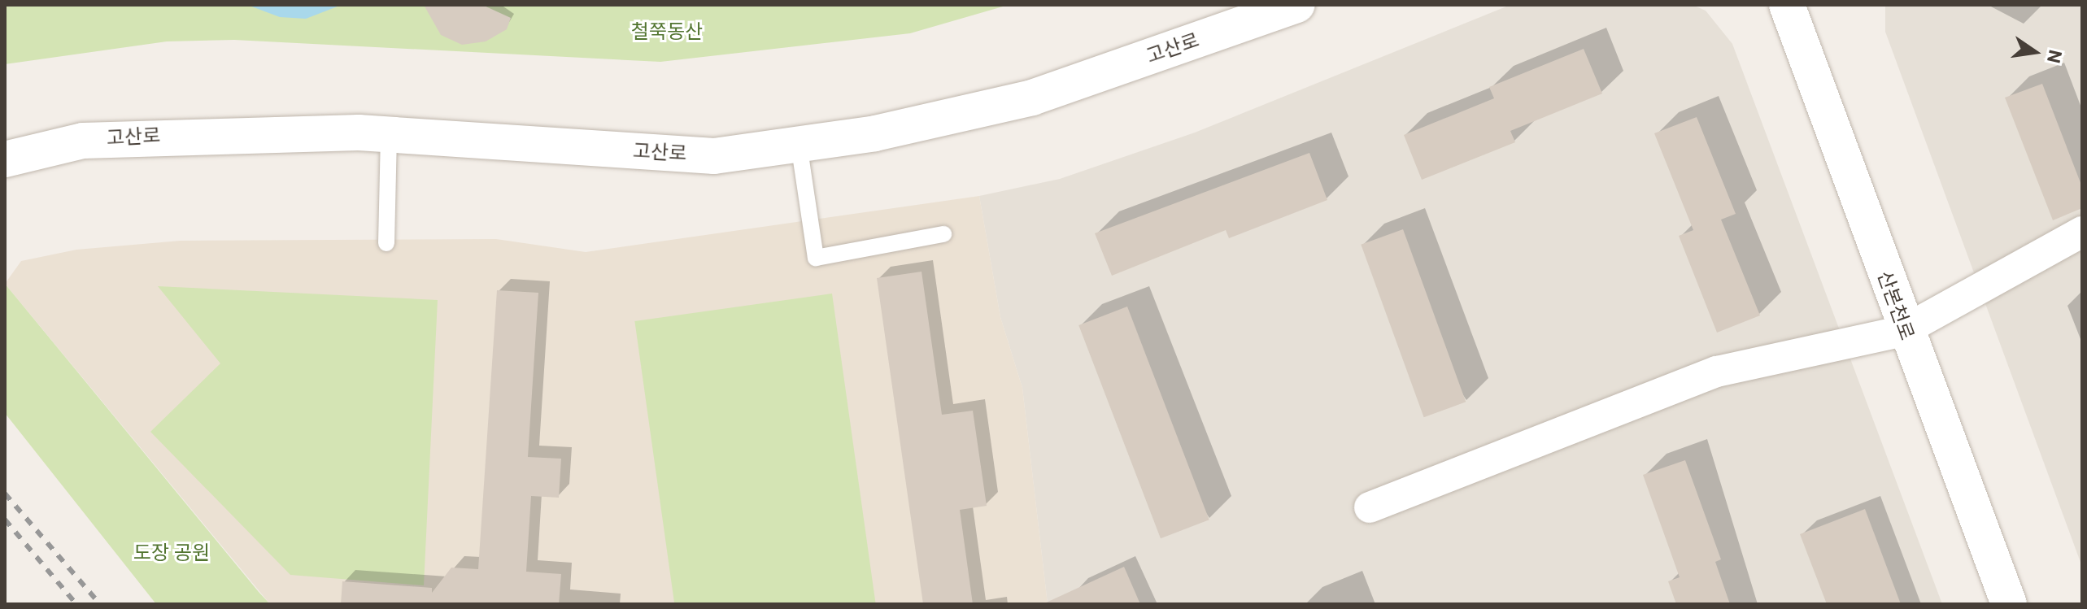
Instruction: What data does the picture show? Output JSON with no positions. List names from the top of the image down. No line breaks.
{"streets":{"street":["고산로","산본천로"]},"parks":["철쭉동산","도장 공원"],"north":"right"}
